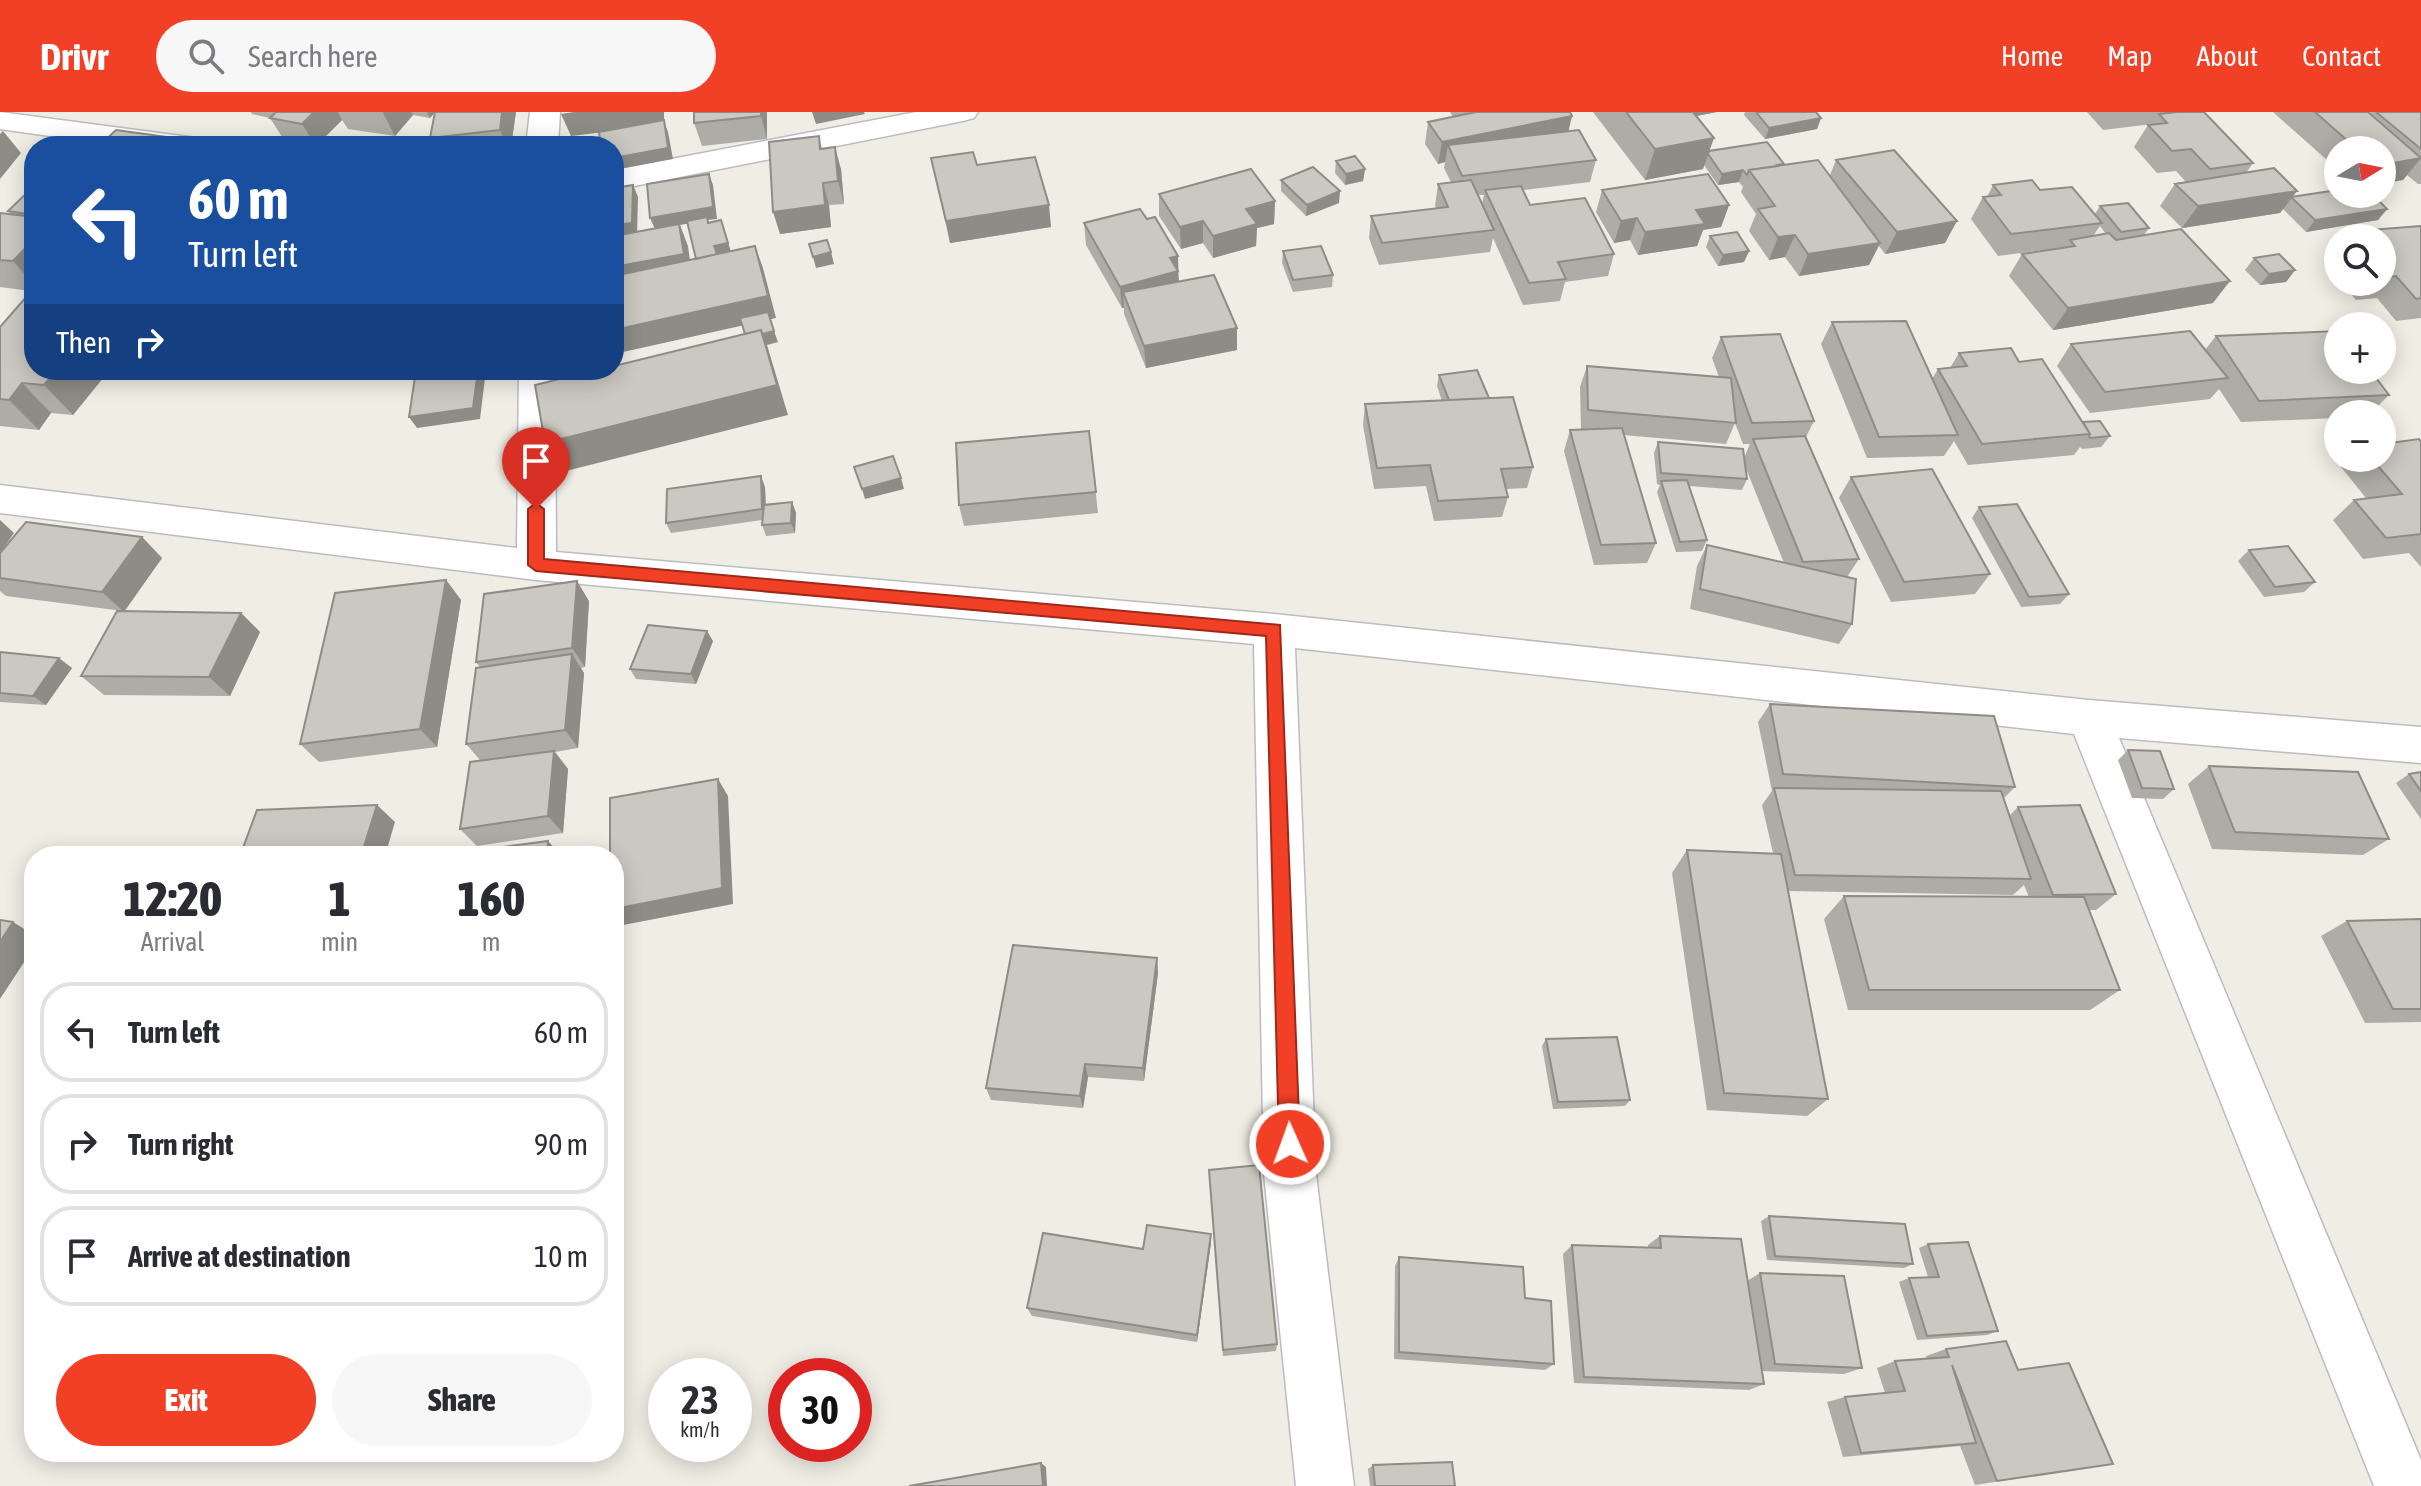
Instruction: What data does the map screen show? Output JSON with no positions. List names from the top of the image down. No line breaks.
{"north":"right","page":{"header":"Drivr","search":"Search here","nav":["Home","Map","About","Contact"],"map_buttons":["+","−"],"turn":["60 m","Turn left"],"then":"Then","eta":["12:20","Arrival","1","min","160","m"],"list":[{"name":"Turn left","value":"60 m"},{"name":"Turn right","value":"90 m"},{"name":"Arrive at destination","value":"10 m"}],"buttons":["Exit","Share"],"speed":"23 km/h","limit":"30"}}
